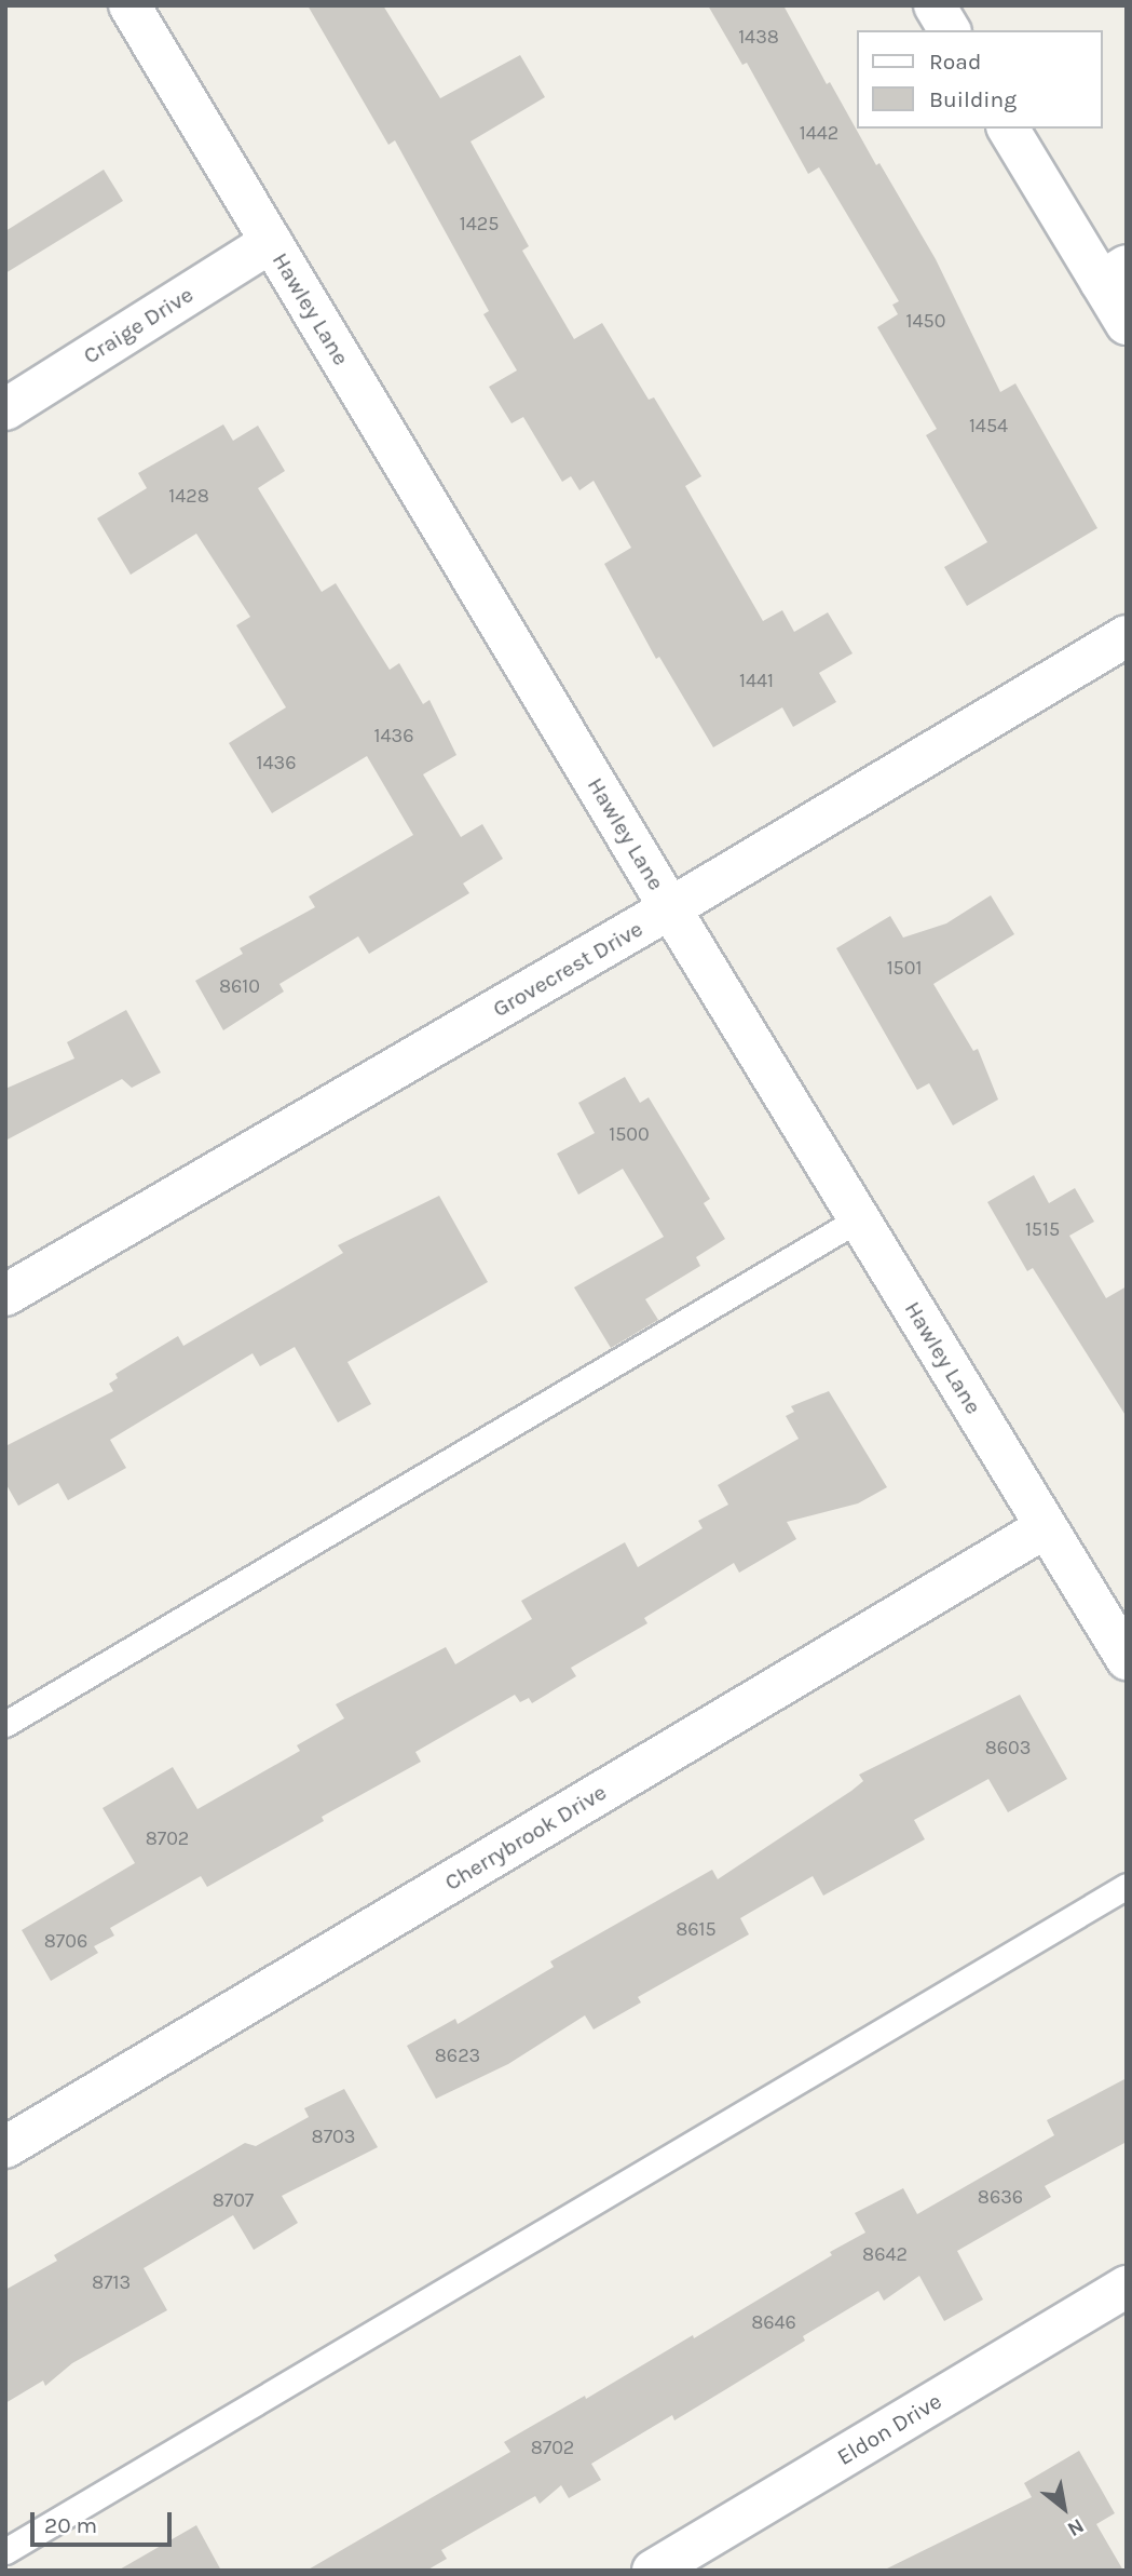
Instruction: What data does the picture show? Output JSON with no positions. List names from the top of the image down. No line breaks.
{"streets":{"street":["Hawley Lane","Craige Drive","Grovecrest Drive","Cherrybrook Drive","Eldon Drive"]},"crossings":[["Hawley Lane","Craige Drive"],["Hawley Lane","Grovecrest Drive"],["Hawley Lane","Cherrybrook Drive"]],"house_numbers":["1438","1442","1425","1450","1454","1428","1441","1436","1436","1501","8610","1500","1515","8603","8702","8615","8706","8623","8703","8636","8707","8642","8713","8646","8702"],"legend":["Road","Building"],"scale_bar":"20 m","north":"bottom right"}
